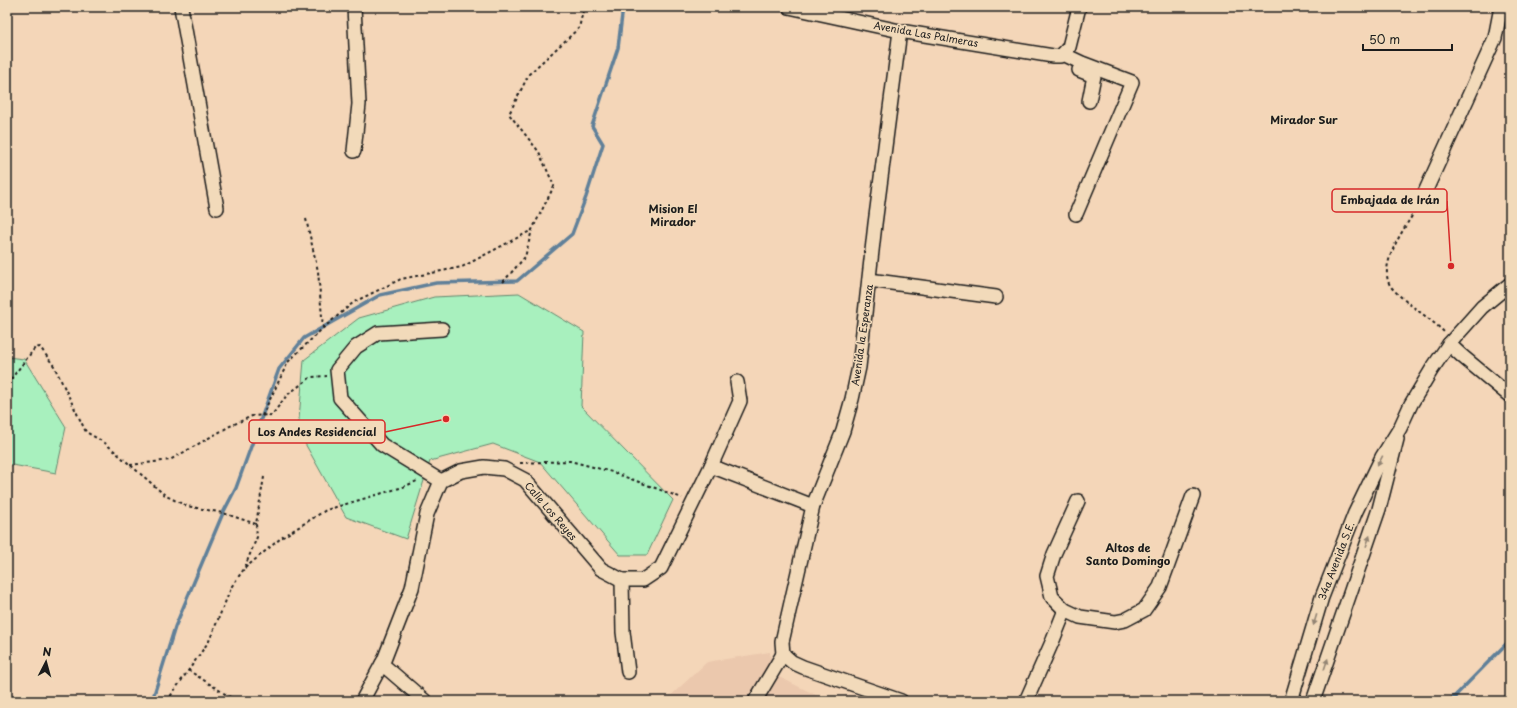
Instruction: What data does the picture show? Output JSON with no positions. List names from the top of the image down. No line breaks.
{"streets":{"street":["Avenida Las Palmeras","Avenida la Esperanza","Calle Los Reyes","34a Avenida S.E."]},"crossings":[["Avenida Las Palmeras","Avenida la Esperanza"]],"districts":["Mirador Sur","Mision El Mirador","Altos de Santo Domingo"],"places":["Embajada de Irán","Los Andes Residencial"],"scale_bar":"50 m","north":"top"}
